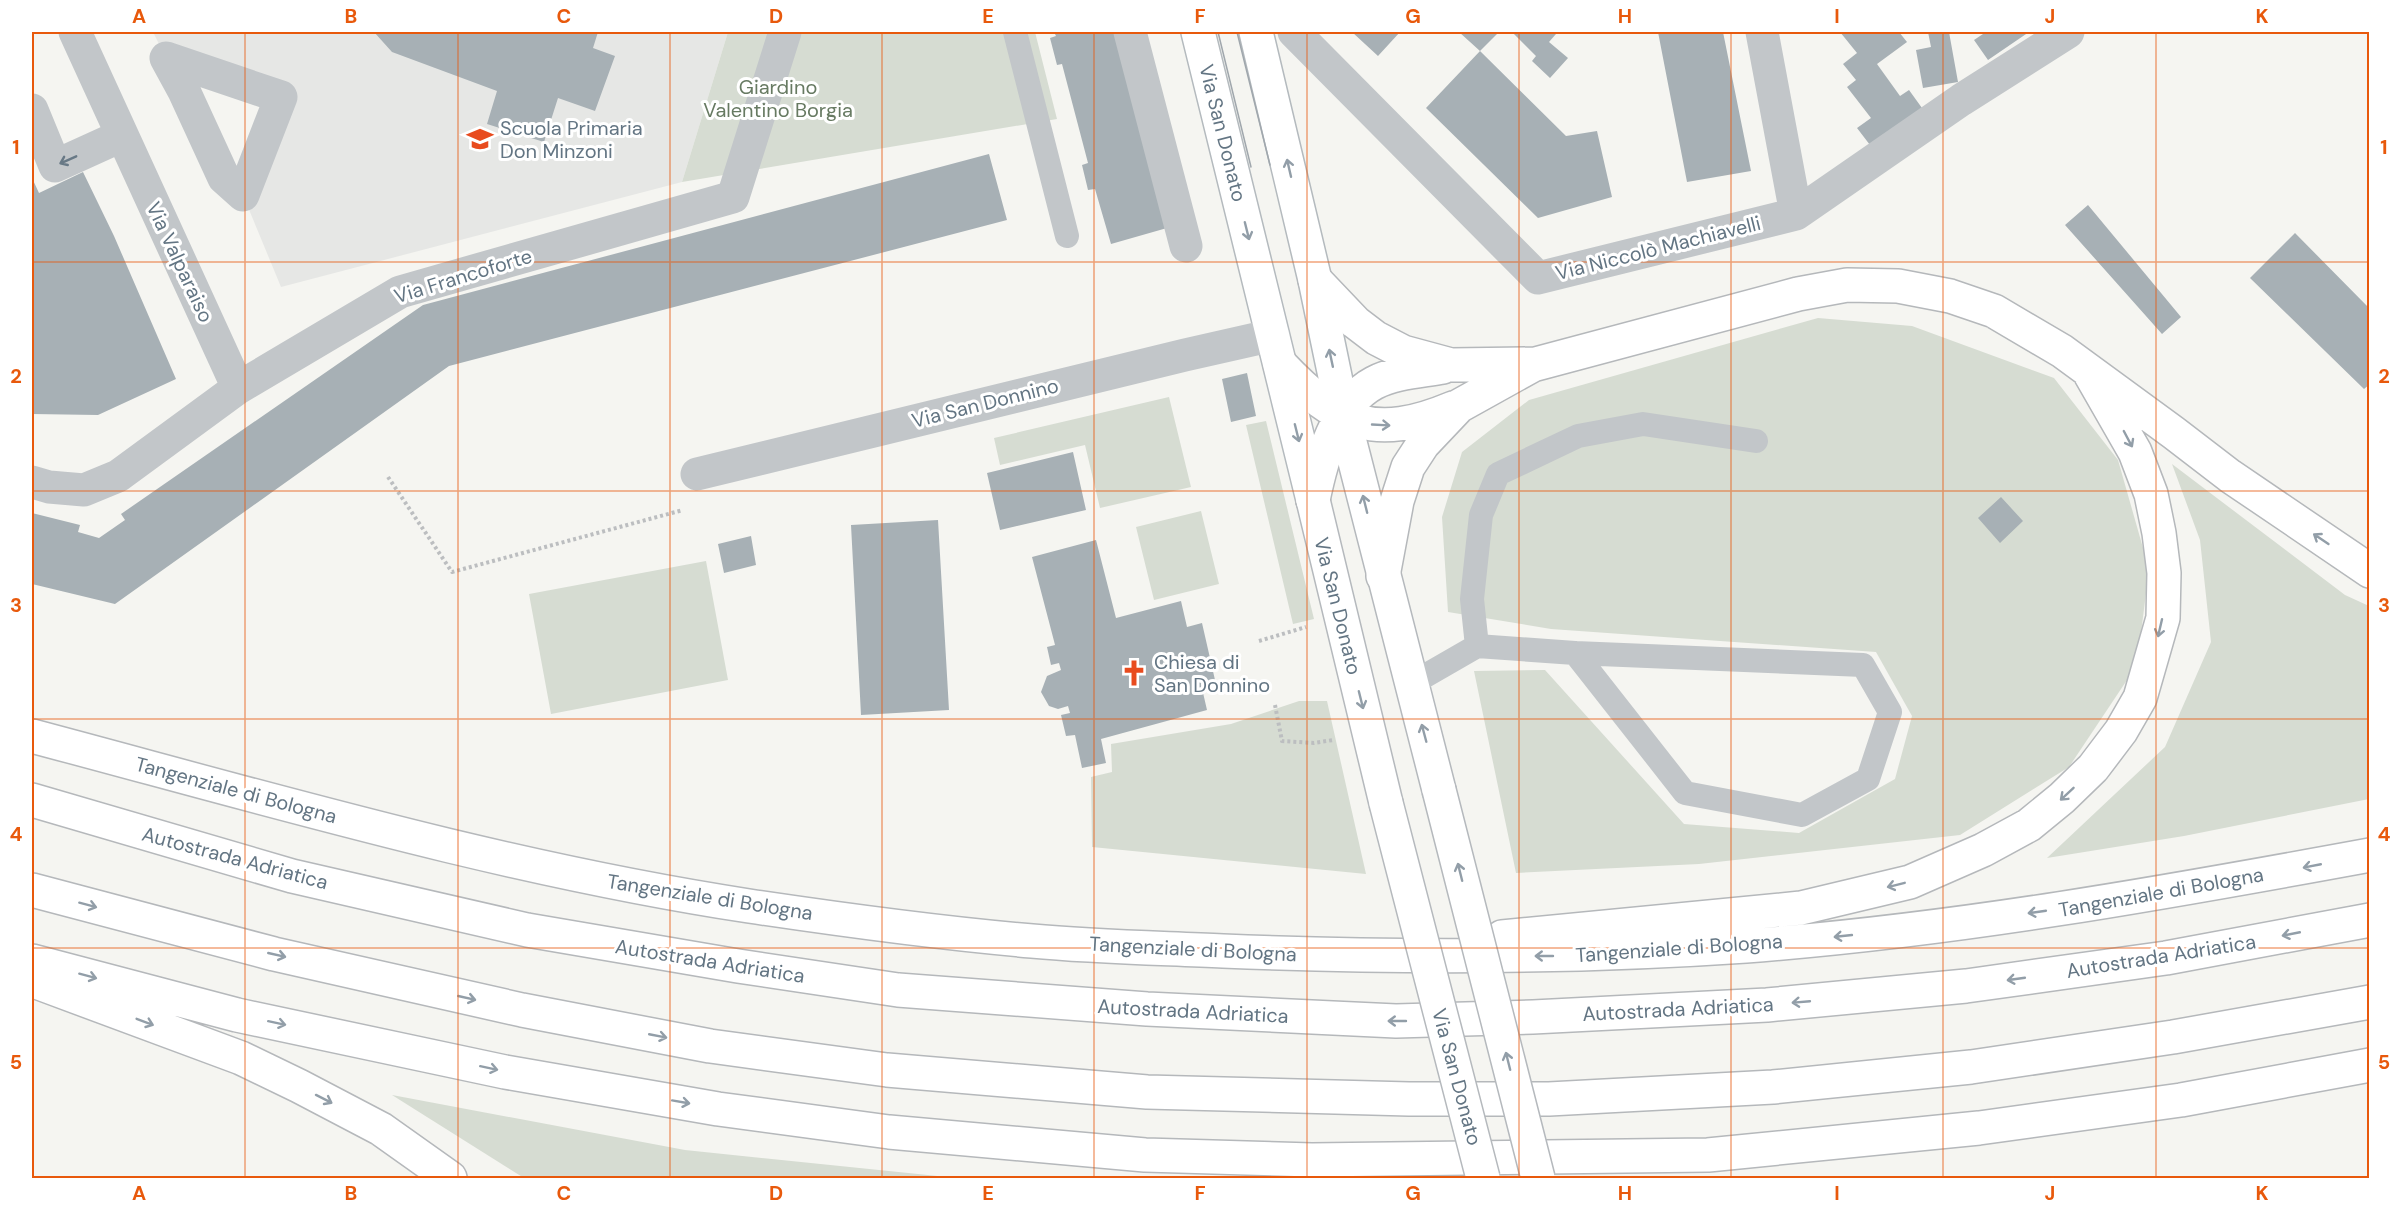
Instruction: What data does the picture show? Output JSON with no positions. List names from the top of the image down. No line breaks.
{"streets":{"main road":["Via San Donato","Tangenziale di Bologna","Autostrada Adriatica"],"street":["Via Niccolò Machiavelli","Via Valparaiso","Via Francoforte","Via San Donnino"]},"crossings":[["Via San Donato","Via San Donnino"],["Via Valparaiso","Via Francoforte"]],"parks":["Giardino Valentino Borgia"],"places":{"school or university":["Scuola Primaria Don Minzoni"],"church":["Chiesa di San Donnino"]},"grid":{"columns":["A","B","C","D","E","F","G","H","I","J","K"],"rows":["1","2","3","4","5"]}}
